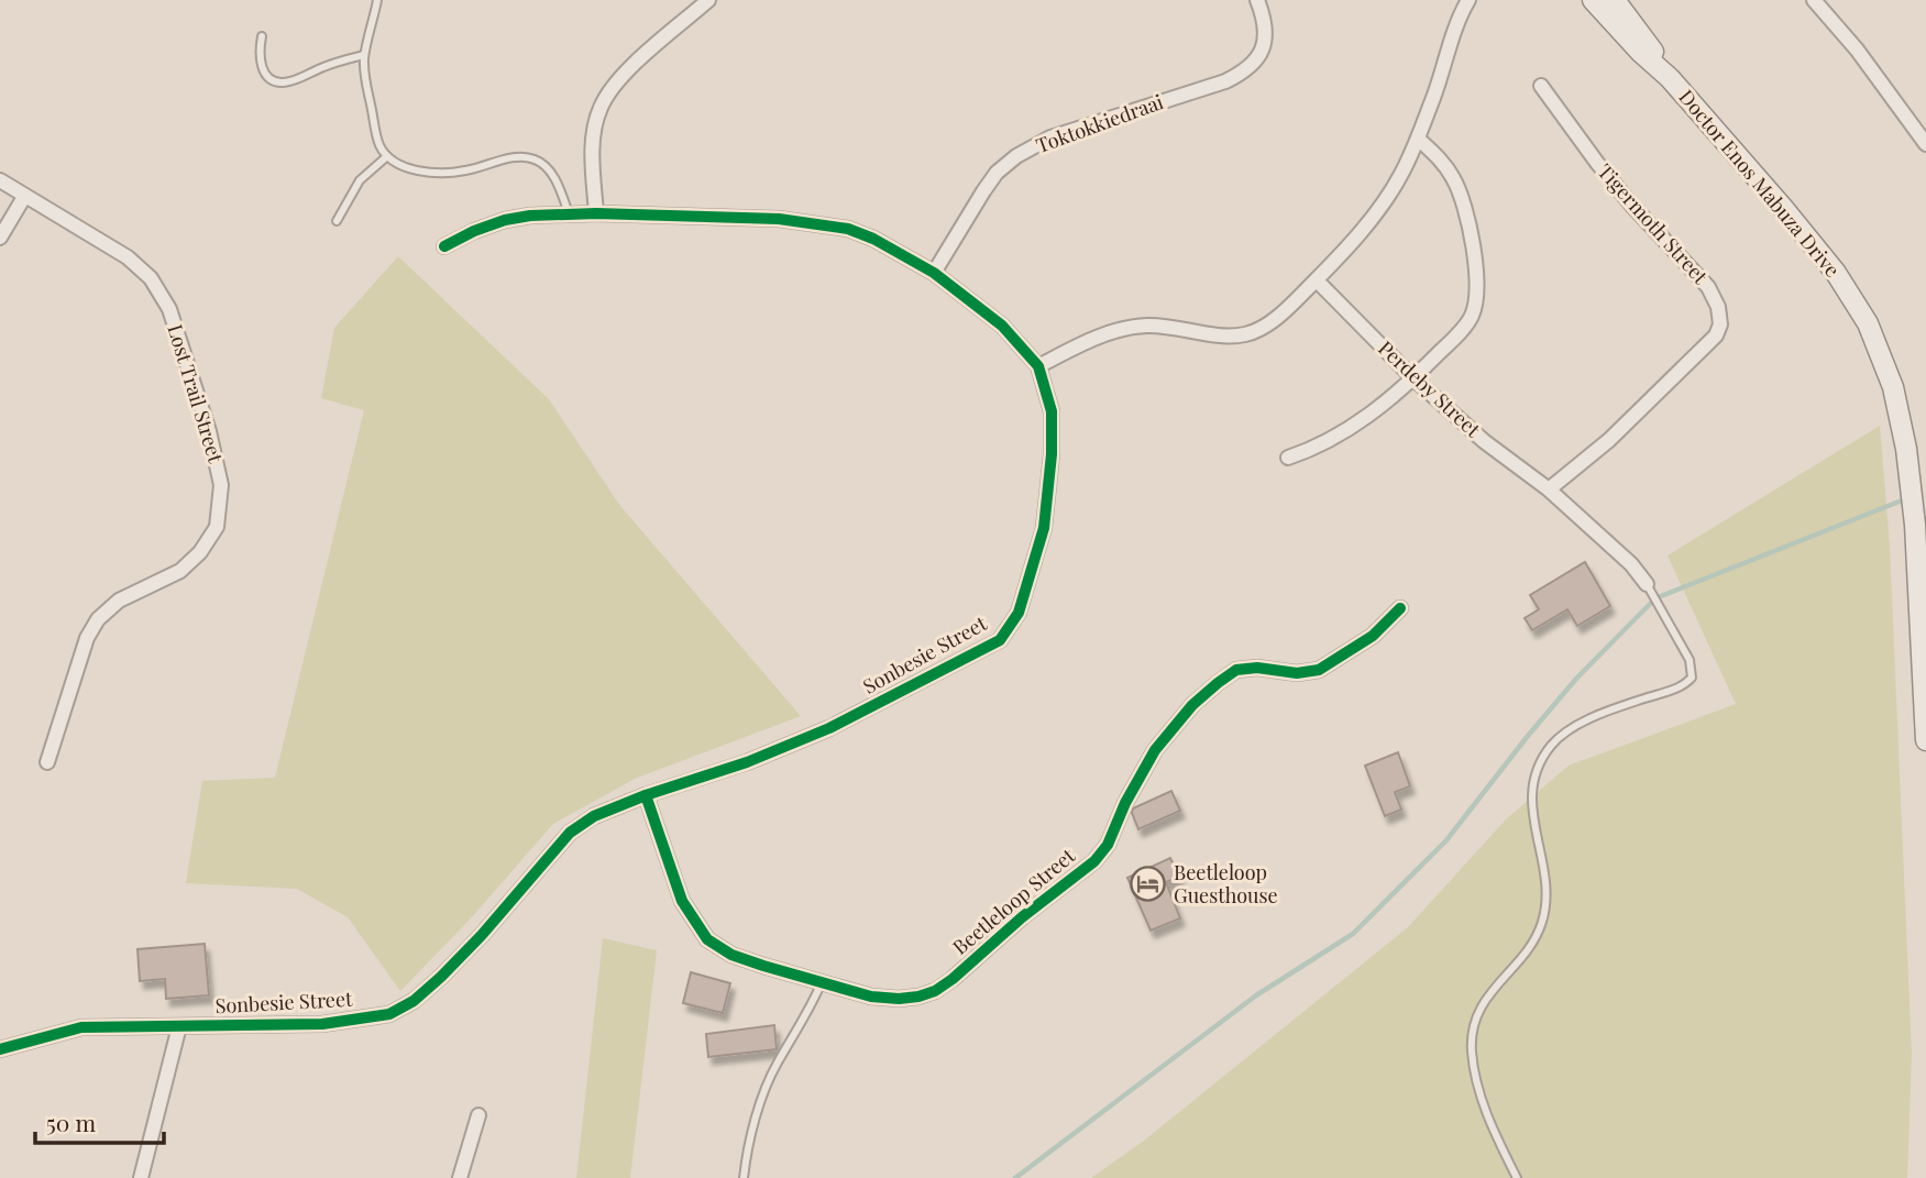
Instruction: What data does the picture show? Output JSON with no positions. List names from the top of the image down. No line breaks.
{"streets":{"main road":["Doctor Enos Mabuza Drive"],"street":["Toktokkiedraai","Tigermoth Street","Perdeby Street","Lost Trail Street","Sonbesie Street","Beetleloop Street"]},"crossings":[["Toktokkiedraai","Sonbesie Street"],["Tigermoth Street","Perdeby Street"],["Sonbesie Street","Beetleloop Street"]],"places":{"hotel":["Beetleloop Guesthouse"]},"scale_bar":"50 m"}
